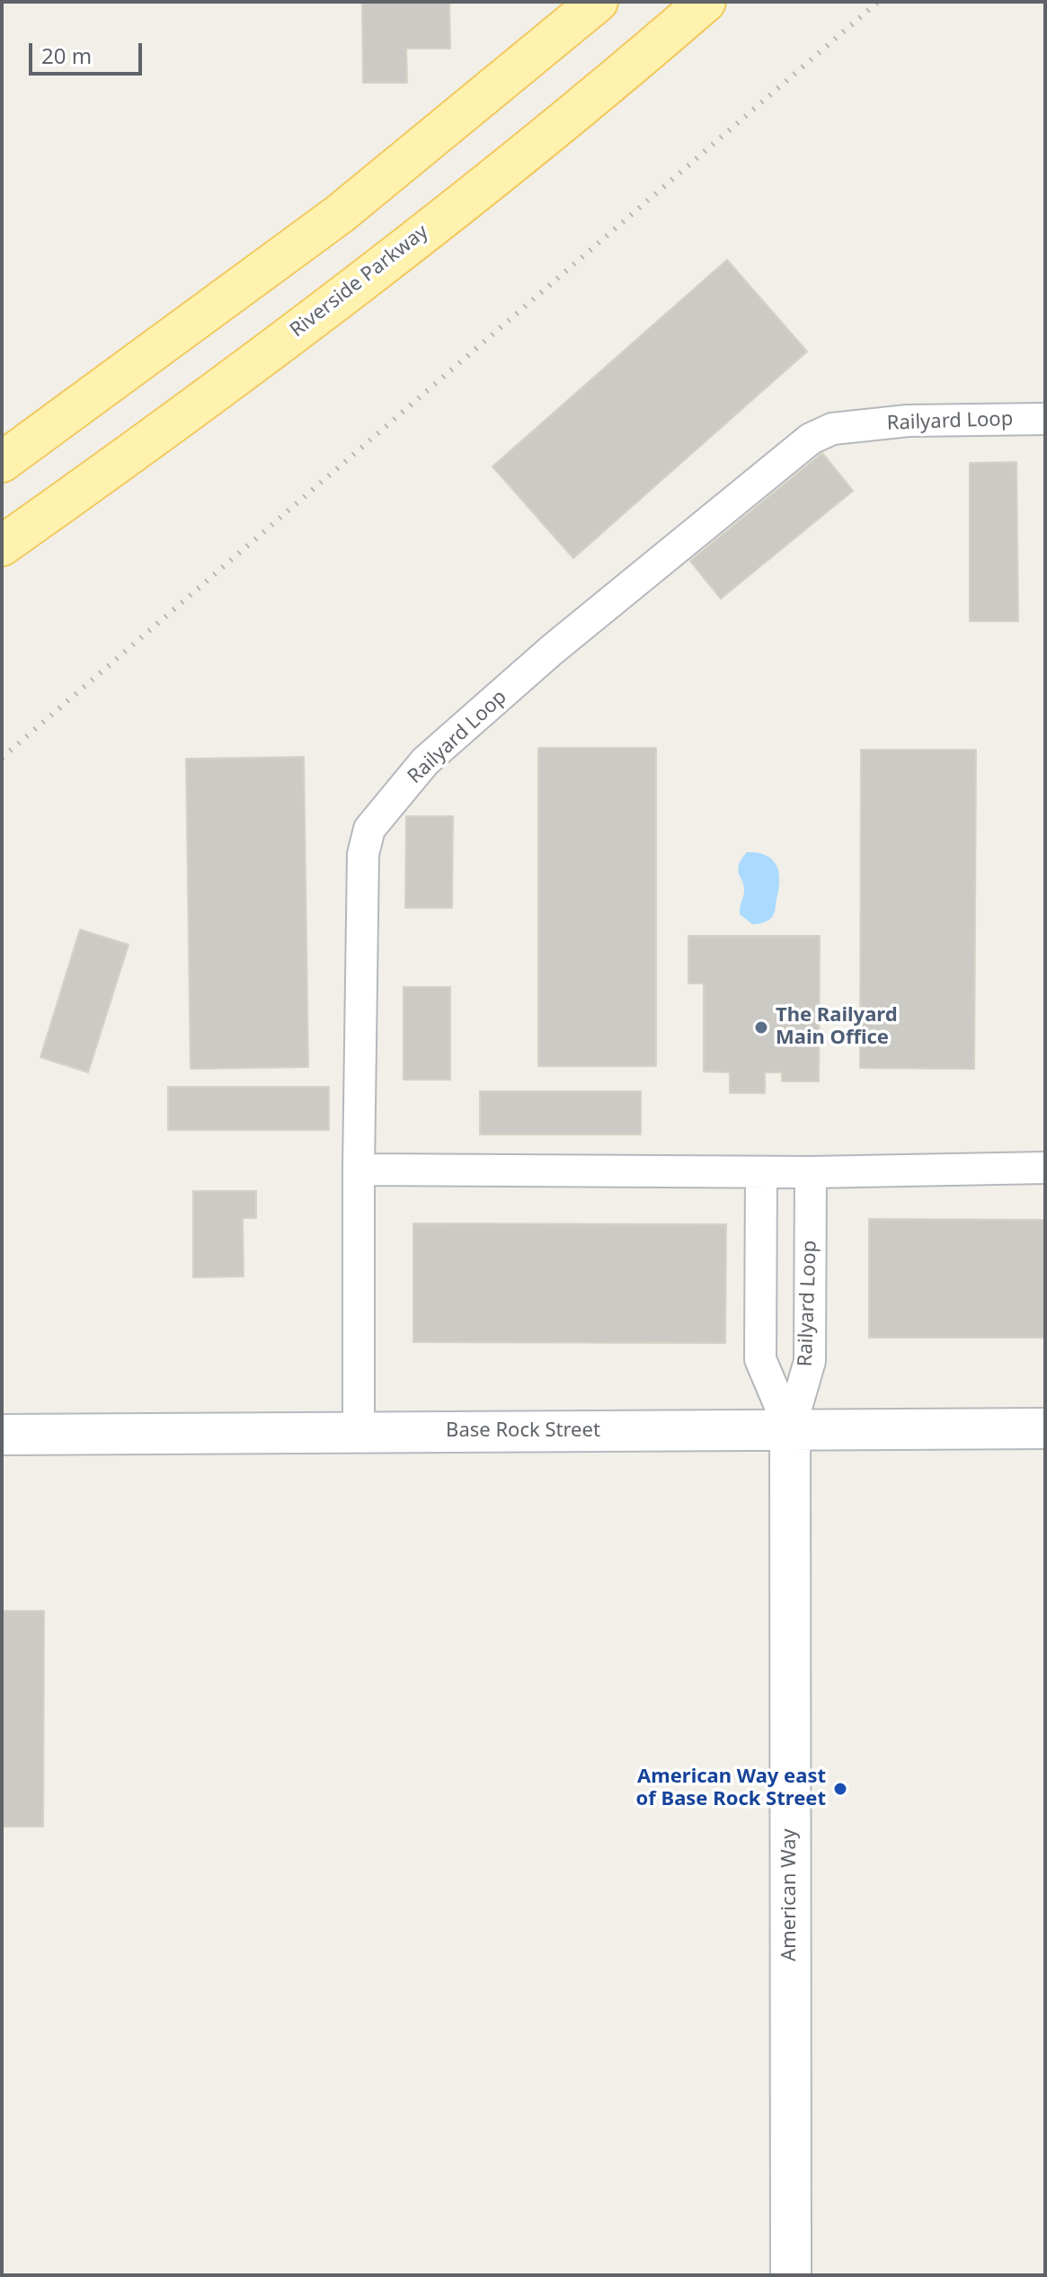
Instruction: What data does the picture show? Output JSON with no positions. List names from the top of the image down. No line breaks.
{"streets":{"main road":["Riverside Parkway"],"street":["Railyard Loop","Base Rock Street","American Way"]},"crossings":[["Railyard Loop","Base Rock Street"],["Railyard Loop","American Way"],["Base Rock Street","American Way"]],"places":["The Railyard Main Office","American Way east of Base Rock Street"],"scale_bar":"20 m"}
